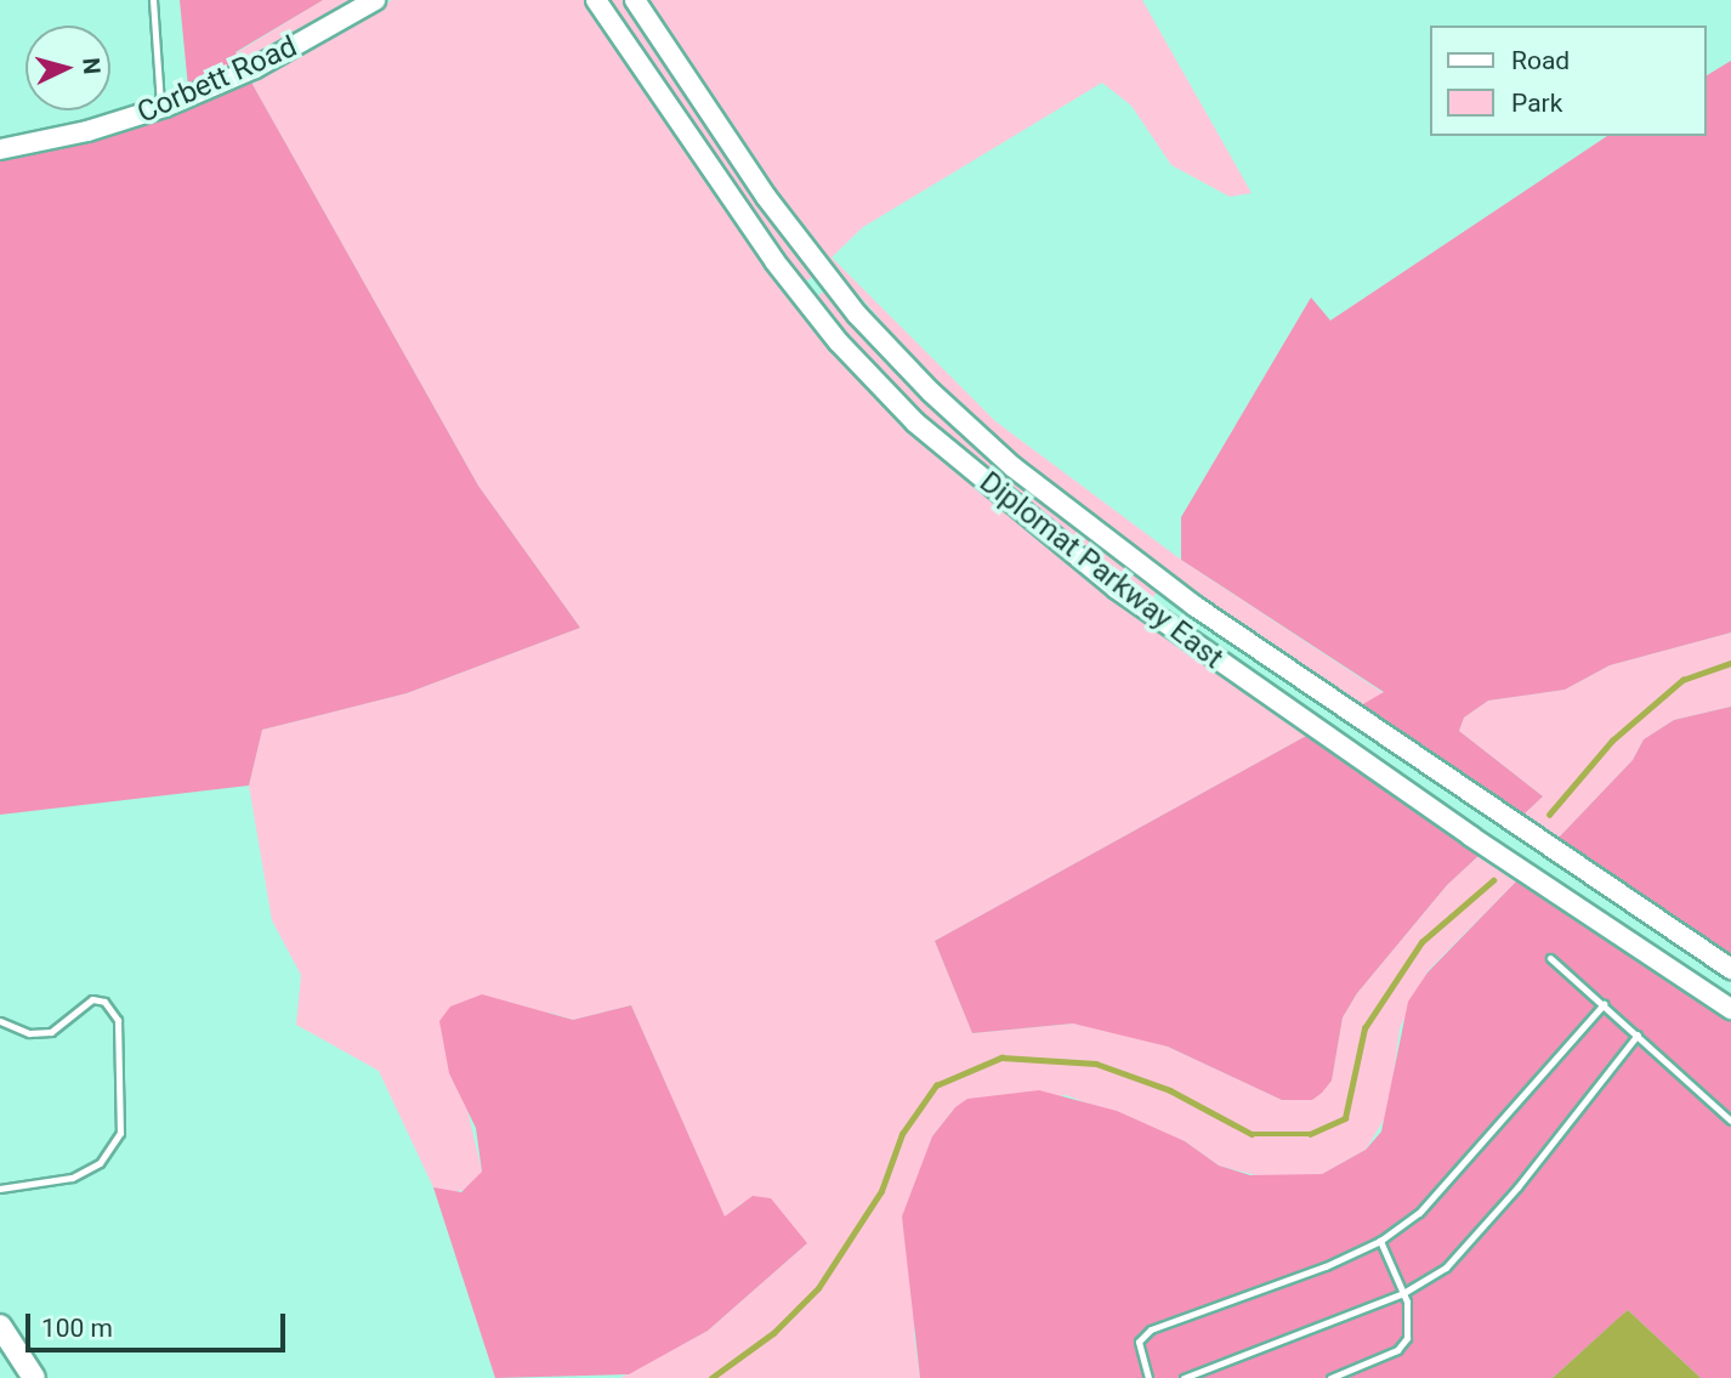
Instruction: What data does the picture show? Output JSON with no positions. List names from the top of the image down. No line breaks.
{"streets":{"main road":["Corbett Road","Diplomat Parkway East"]},"legend":["Road","Park"],"scale_bar":"100 m","north":"right"}
